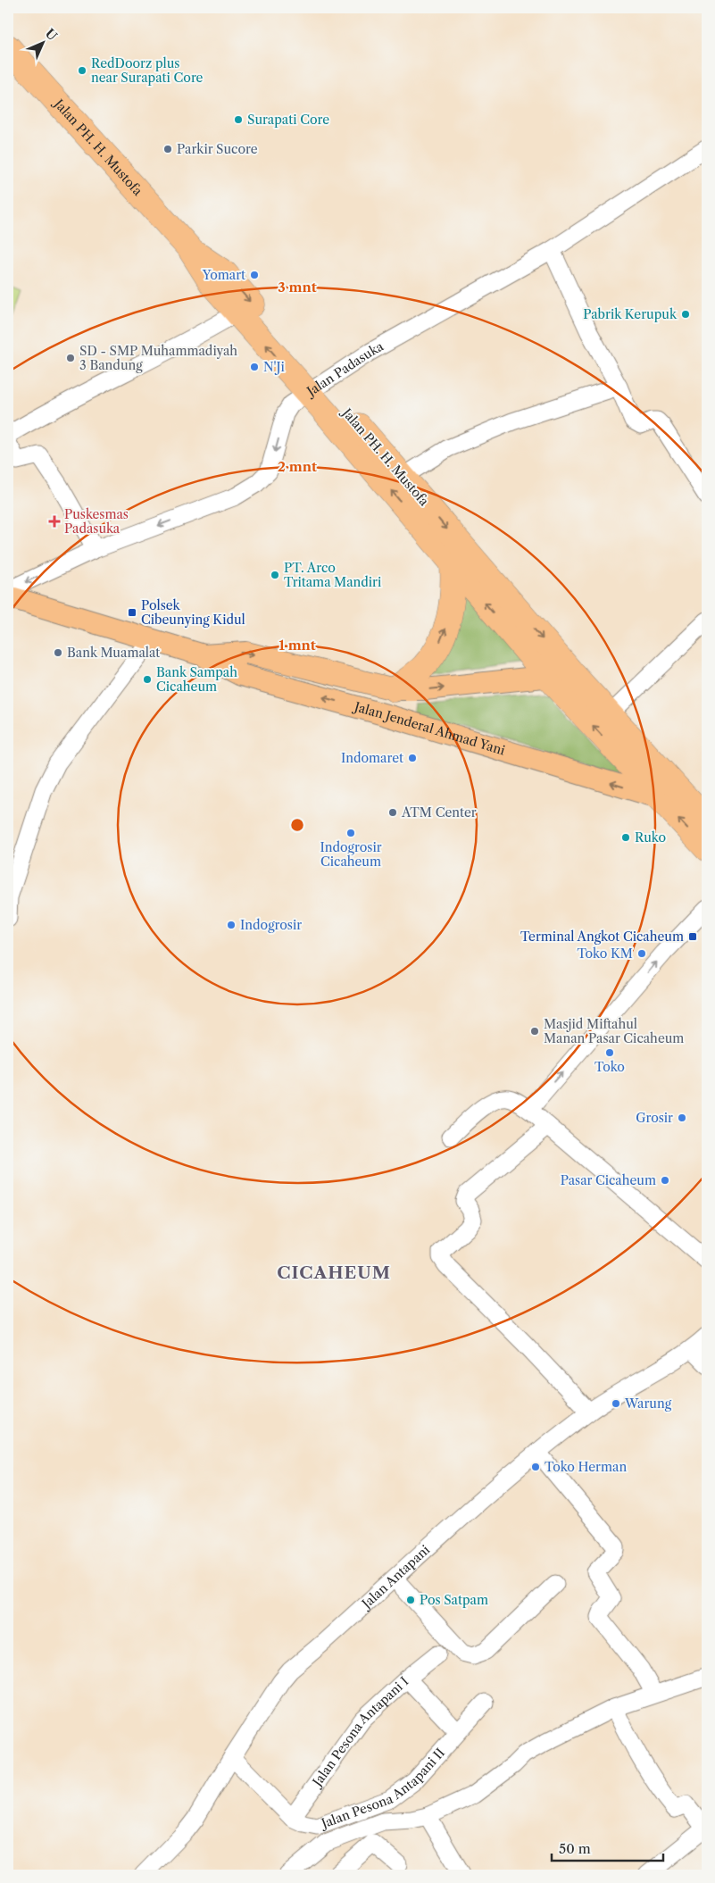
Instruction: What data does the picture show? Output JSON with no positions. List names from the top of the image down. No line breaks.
{"streets":{"highway":["Jalan PH. H. Mustofa"],"main road":["Jalan Jenderal Ahmad Yani"],"street":["Jalan Padasuka","Jalan Antapani","Jalan Pesona Antapani I","Jalan Pesona Antapani II"]},"crossings":[["Jalan PH. H. Mustofa","Jalan Padasuka"],["Jalan PH. H. Mustofa","Jalan Jenderal Ahmad Yani"],["Jalan Padasuka","Jalan Jenderal Ahmad Yani"],["Jalan Antapani","Jalan Pesona Antapani II"],["Jalan Pesona Antapani I","Jalan Pesona Antapani II"]],"districts":["CICAHEUM"],"places":{"other":["RedDoorz plus near Surapati Core","Surapati Core","Parkir Sucore","Yomart","Pabrik Kerupuk","SD - SMP Muhammadiyah 3 Bandung","N'Ji","PT. Arco Tritama Mandiri","Bank Muamalat","Bank Sampah Cicaheum","Indomaret","ATM Center","Indogrosir Cicaheum","Ruko","Indogrosir","Toko KM","Masjid Miftahul Manan Pasar Cicaheum","Toko","Grosir","Pasar Cicaheum","Warung","Toko Herman","Pos Satpam"],"health":["Puskesmas Padasuka"],"transit":["Polsek Cibeunying Kidul","Terminal Angkot Cicaheum"]},"scale_bar":"50 m","north":"top right","rings":["3 mnt","2 mnt","1 mnt"]}
